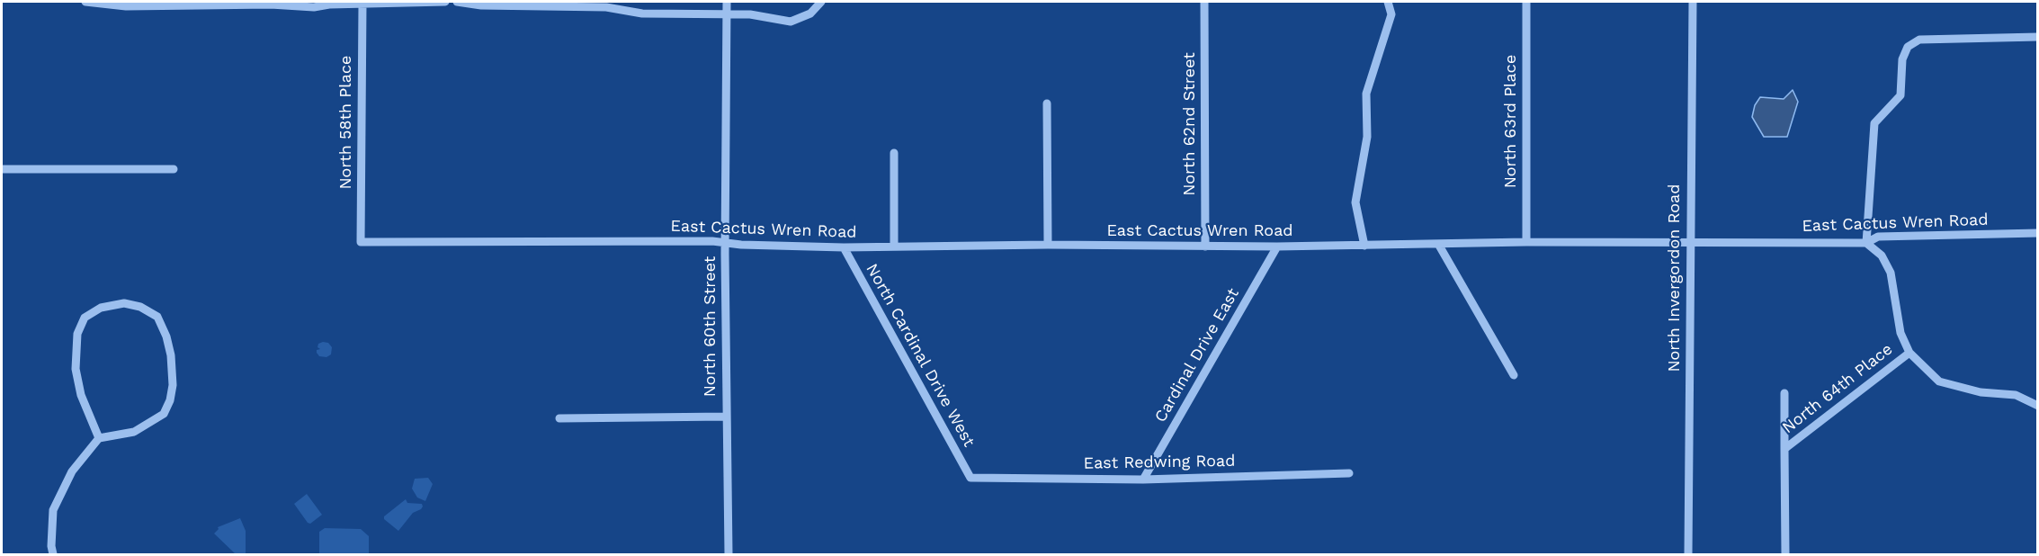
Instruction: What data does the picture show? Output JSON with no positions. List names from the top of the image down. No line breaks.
{"streets":{"street":["North 63rd Place","North 58th Place","North 62nd Street","East Cactus Wren Road","North Invergordon Road","North 60th Street","North Cardinal Drive West","Cardinal Drive East","North 64th Place","East Redwing Road"]},"crossings":[["North 63rd Place","East Cactus Wren Road"],["North 58th Place","East Cactus Wren Road"],["North 62nd Street","East Cactus Wren Road"],["East Cactus Wren Road","North Invergordon Road"],["East Cactus Wren Road","North 60th Street"],["East Cactus Wren Road","North Cardinal Drive West"],["East Cactus Wren Road","Cardinal Drive East"],["North Cardinal Drive West","East Redwing Road"],["Cardinal Drive East","East Redwing Road"]]}
